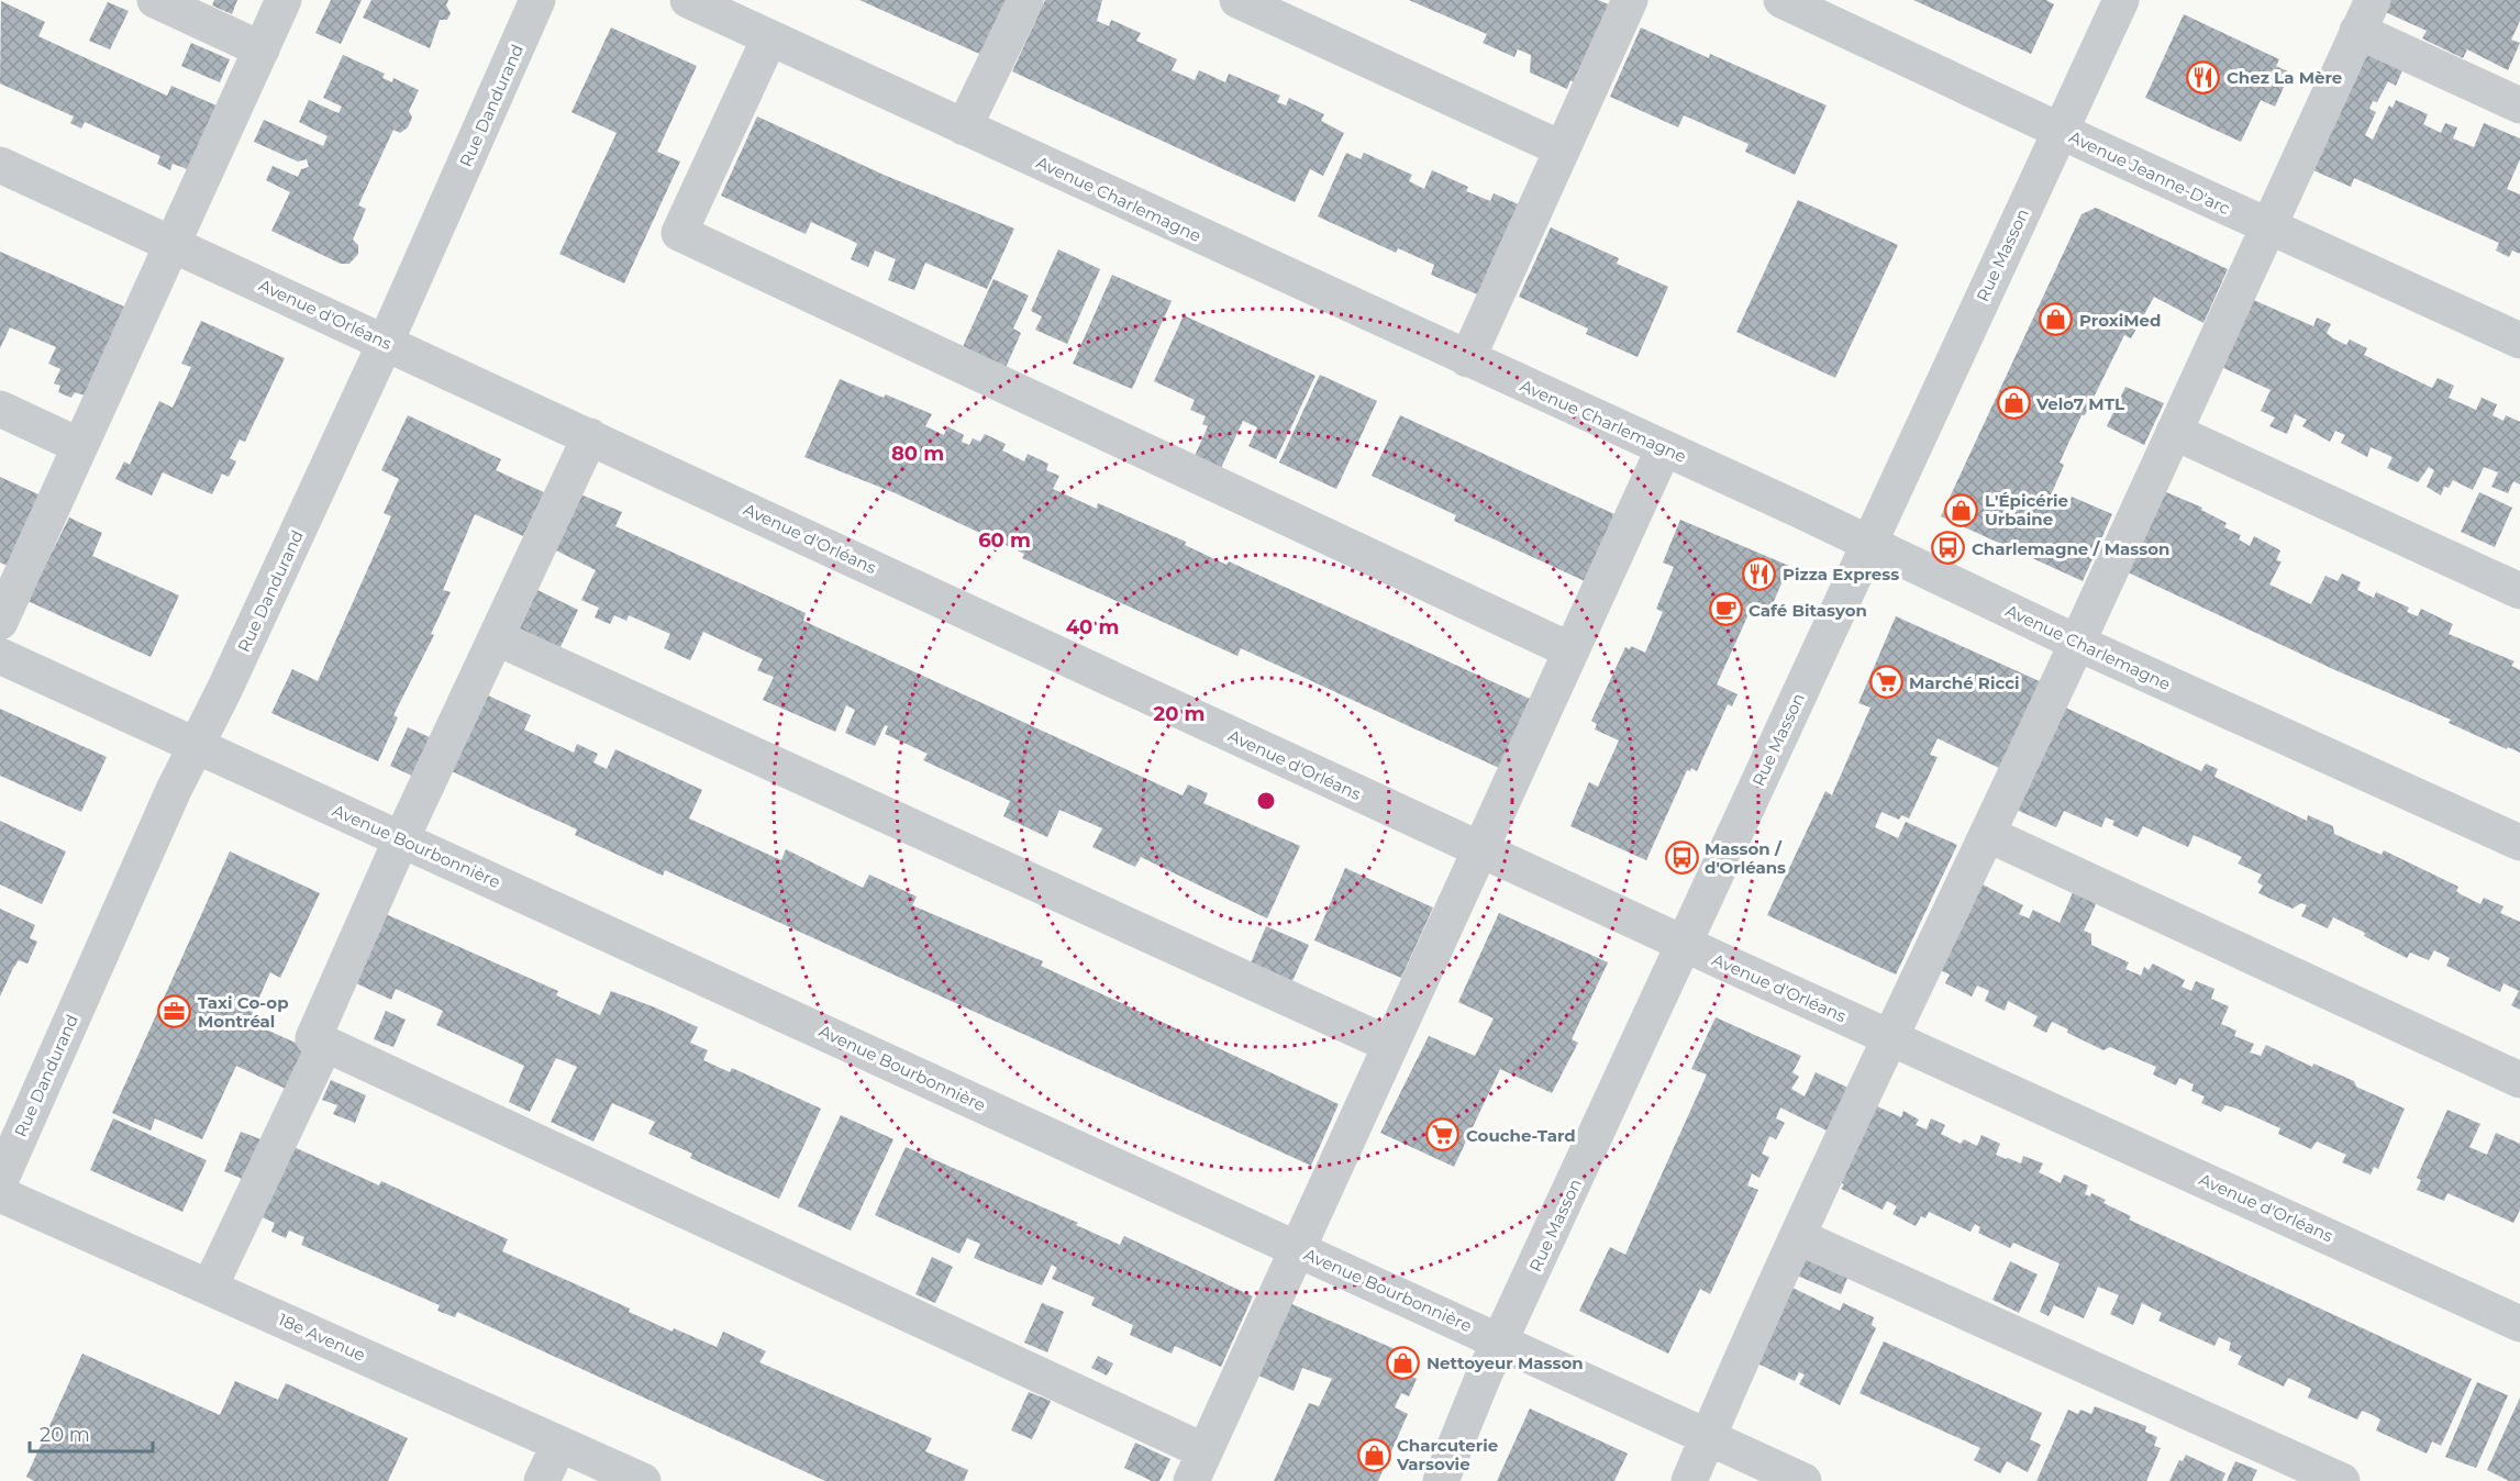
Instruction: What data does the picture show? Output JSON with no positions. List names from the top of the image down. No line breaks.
{"streets":{"street":["Rue Dandurand","Avenue Jeanne-D'arc","Avenue Charlemagne","Rue Masson","Avenue d'Orléans","Avenue Bourbonnière","18e Avenue"]},"crossings":[["Rue Dandurand","Avenue d'Orléans"],["Rue Dandurand","Avenue Bourbonnière"],["Avenue Jeanne-D'arc","Rue Masson"],["Avenue Charlemagne","Rue Masson"],["Rue Masson","Avenue d'Orléans"],["Rue Masson","Avenue Bourbonnière"]],"places":{"restaurant":["Chez La Mère","Pizza Express"],"shop":["ProxiMed","Velo7 MTL","L'Épicérie Urbaine","Nettoyeur Masson","Charcuterie Varsovie"],"bus stop":["Charlemagne / Masson","Masson / d'Orléans"],"cafe":["Café Bitasyon"],"supermarket":["Marché Ricci","Couche-Tard"],"office":["Taxi Co-op Montréal"]},"scale_bar":"20 m","rings":["80 m","60 m","40 m","20 m"]}
